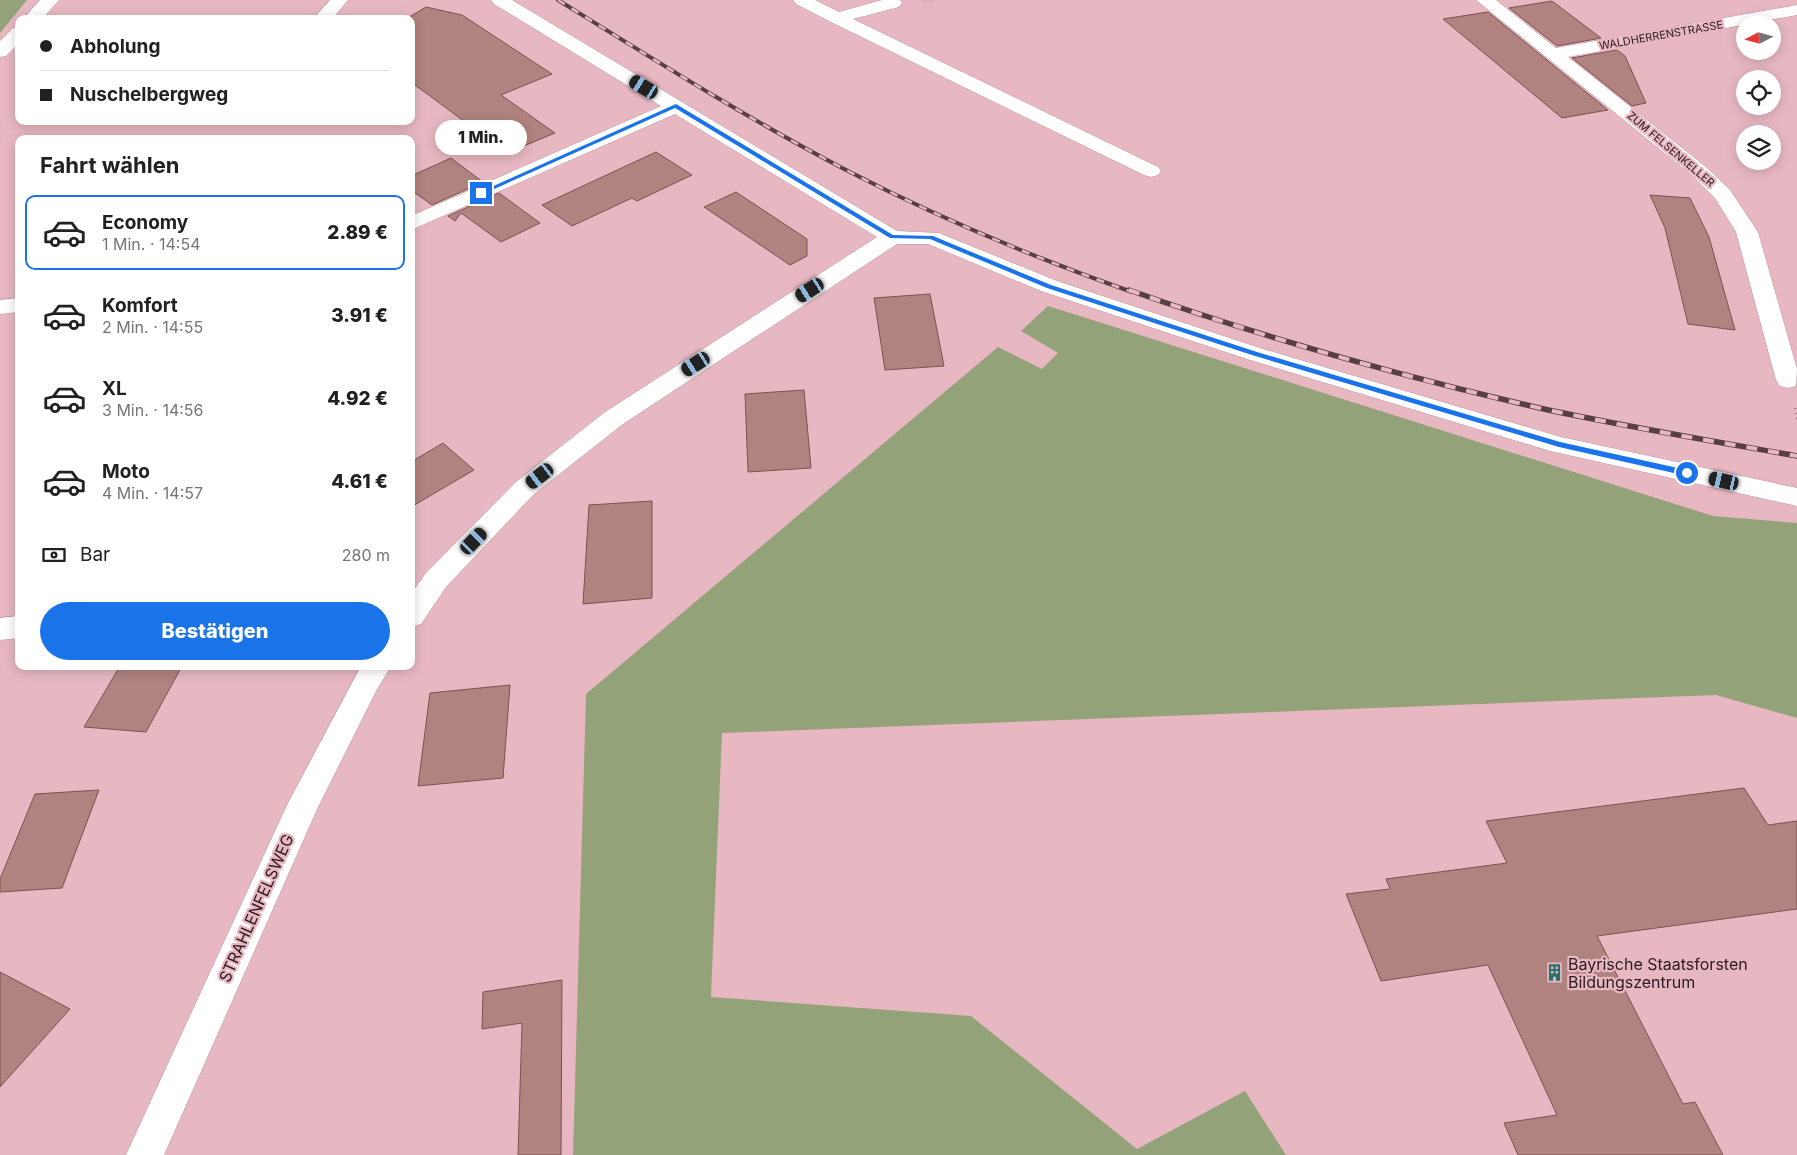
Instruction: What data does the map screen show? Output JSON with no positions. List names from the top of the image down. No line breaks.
{"streets":{"street":["WALDHERRENSTRASSE","ZUM FELSENKELLER","STRAHLENFELSWEG"]},"crossings":[["WALDHERRENSTRASSE","ZUM FELSENKELLER"]],"places":{"building":["Bayrische Staatsforsten Bildungszentrum"]},"north":"left","page":{"banner":["Abholung","Nuschelbergweg"],"bubble":"1 Min.","heading":"Fahrt wählen","list":[{"name":"Economy","note":"1 Min. · 14:54","value":"2.89 €"},{"name":"Komfort","note":"2 Min. · 14:55","value":"3.91 €"},{"name":"XL","note":"3 Min. · 14:56","value":"4.92 €"},{"name":"Moto","note":"4 Min. · 14:57","value":"4.61 €"}],"pay":["Bar","280 m"],"buttons":"Bestätigen"}}
